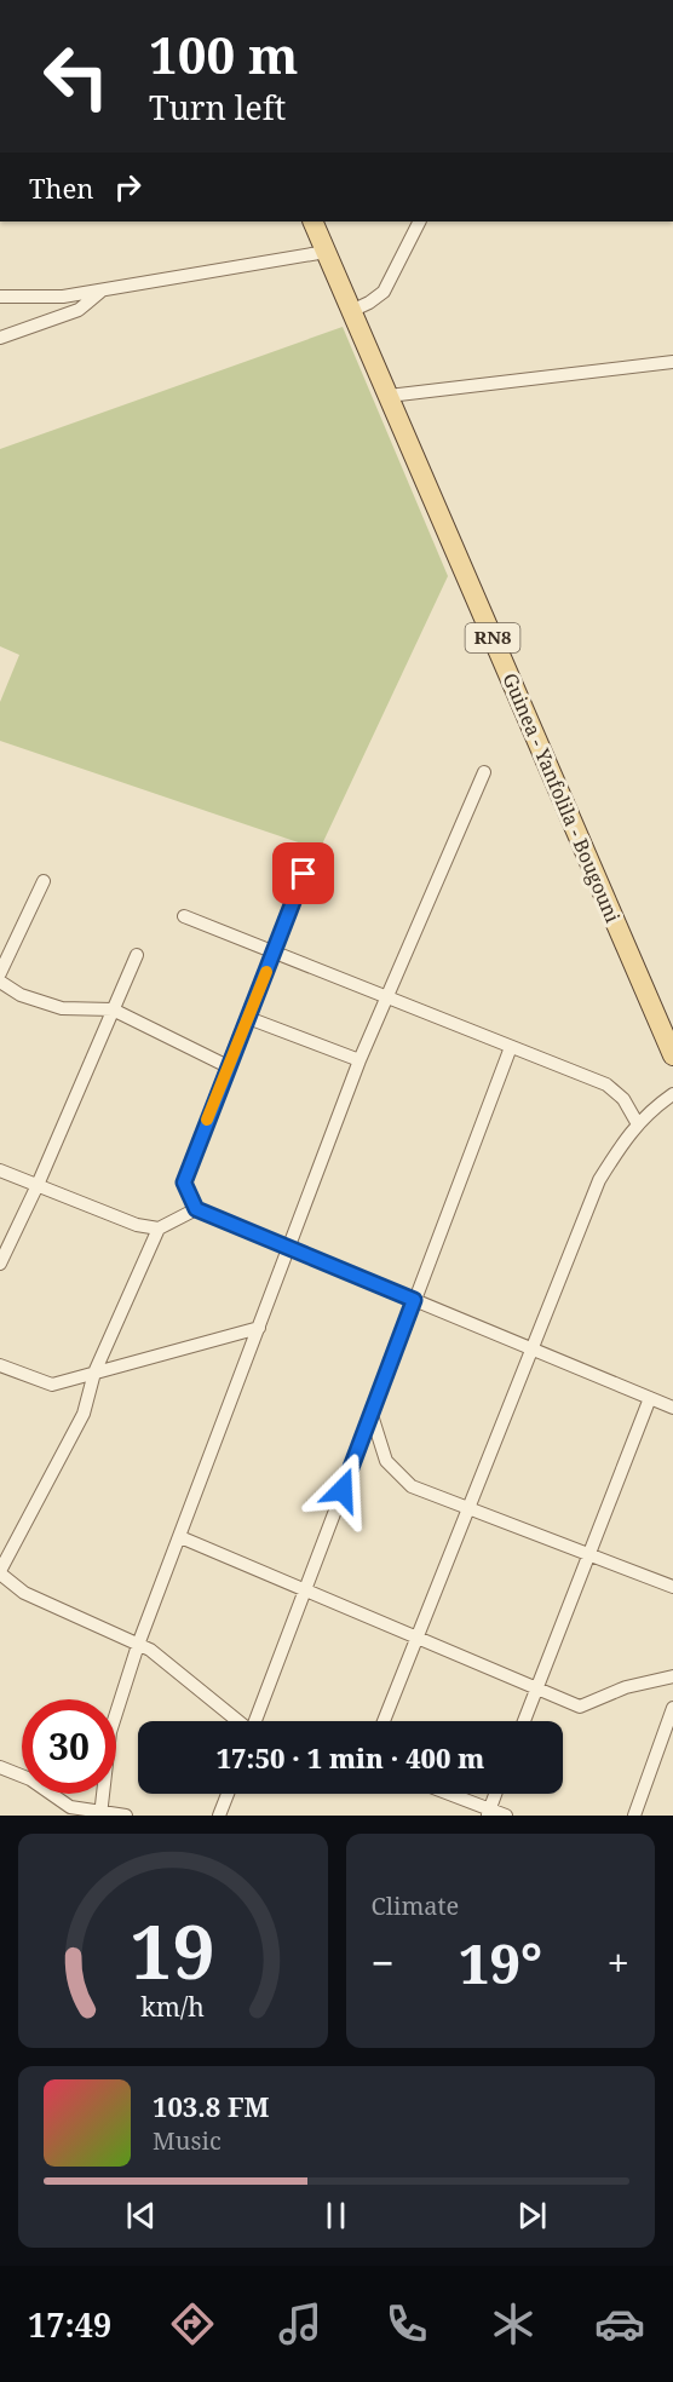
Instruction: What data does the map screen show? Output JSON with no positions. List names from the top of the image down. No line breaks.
{"streets":{"main road":["RN8","Guinea - Yanfolila - Bougouni"]},"page":{"turn":["100 m","Turn left"],"then":"Then","limit":"30","trip":"17:50 · 1 min · 400 m","tile":"Climate","heat":["−","19°","+"],"song":["103.8 FM","Music"],"tabs":"17:49","gauge":["19","km/h"]}}
